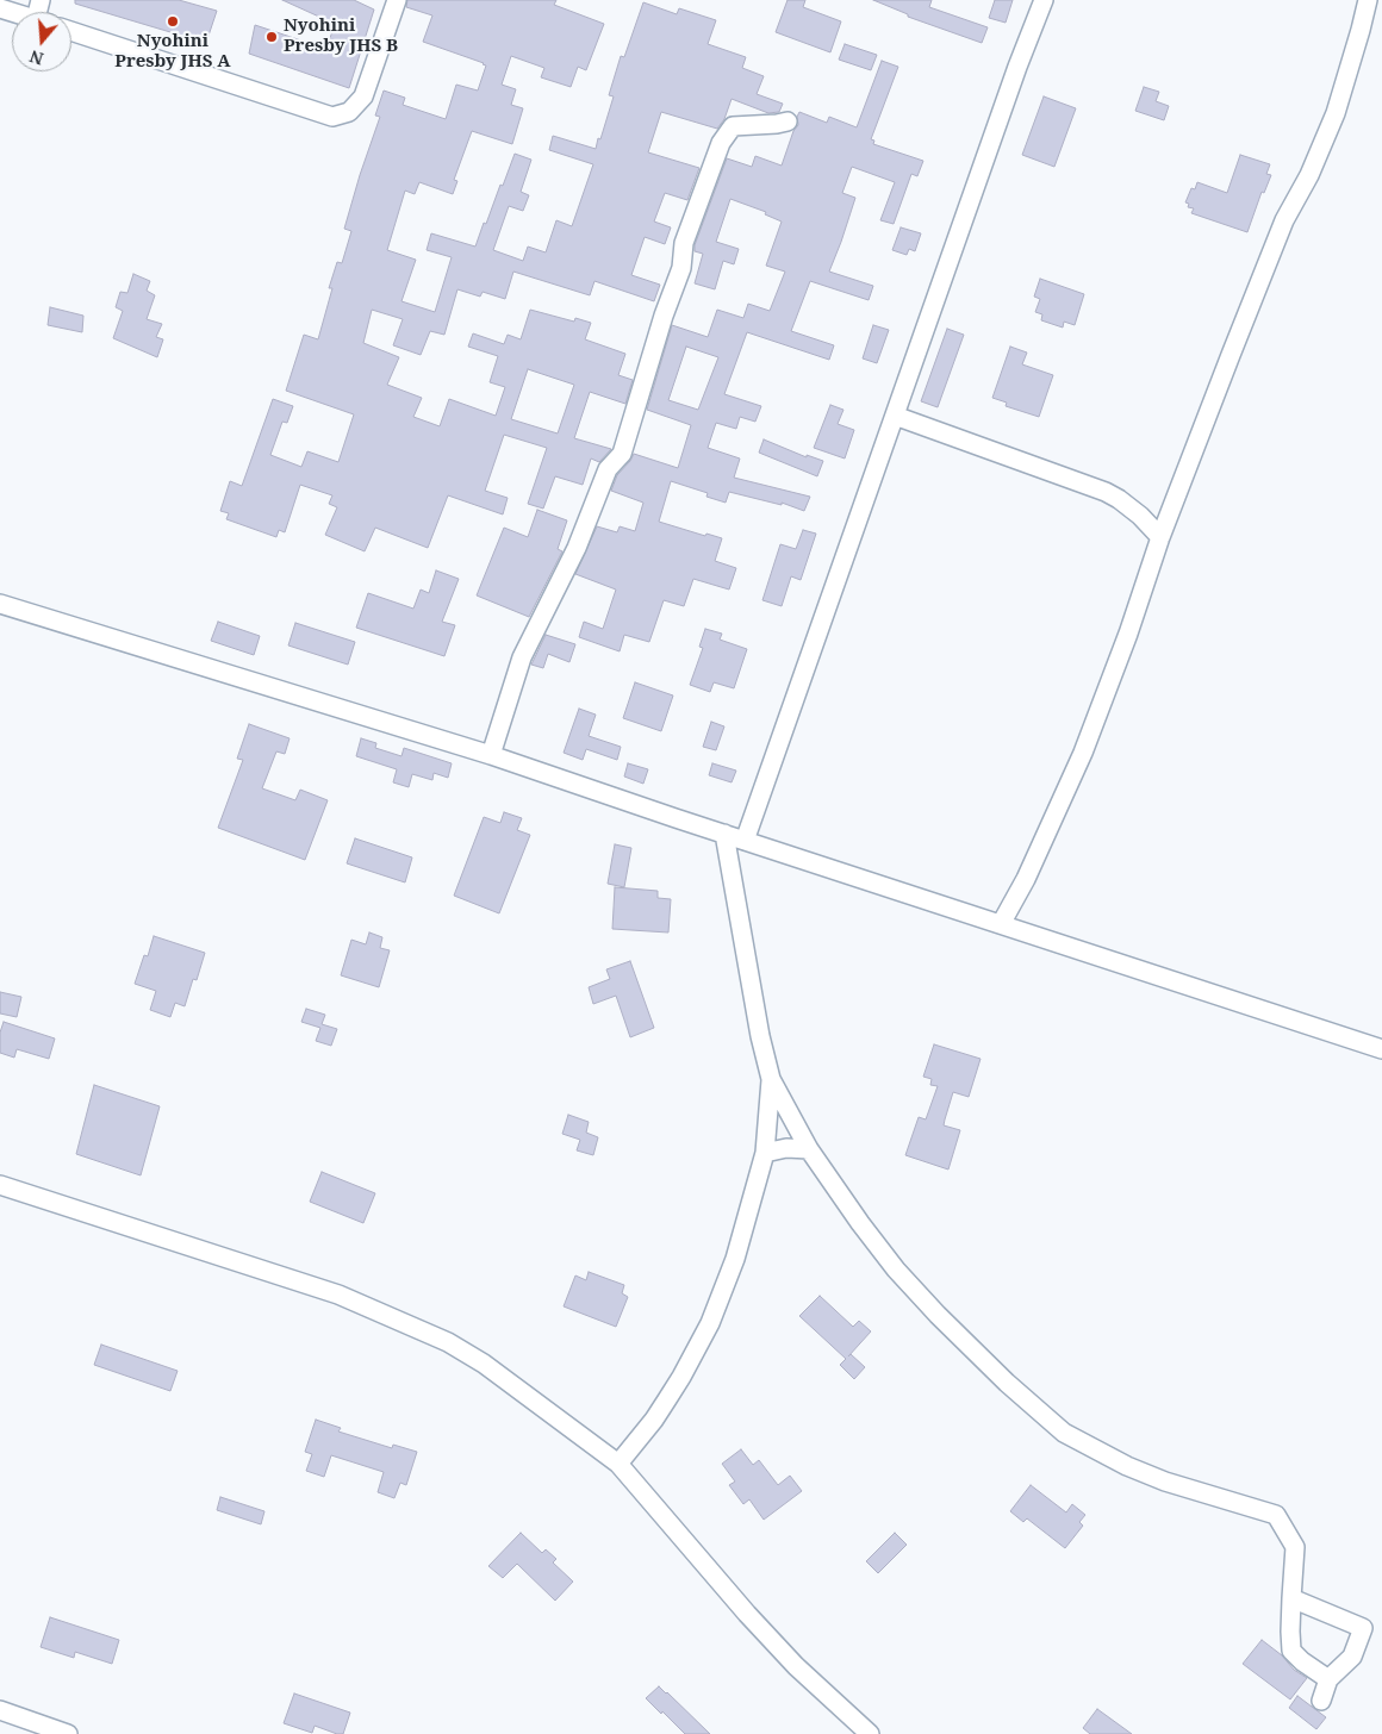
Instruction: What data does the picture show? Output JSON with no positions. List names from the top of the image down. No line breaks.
{"places":["Nyohini Presby JHS A","Nyohini Presby JHS B"],"north":"bottom"}
